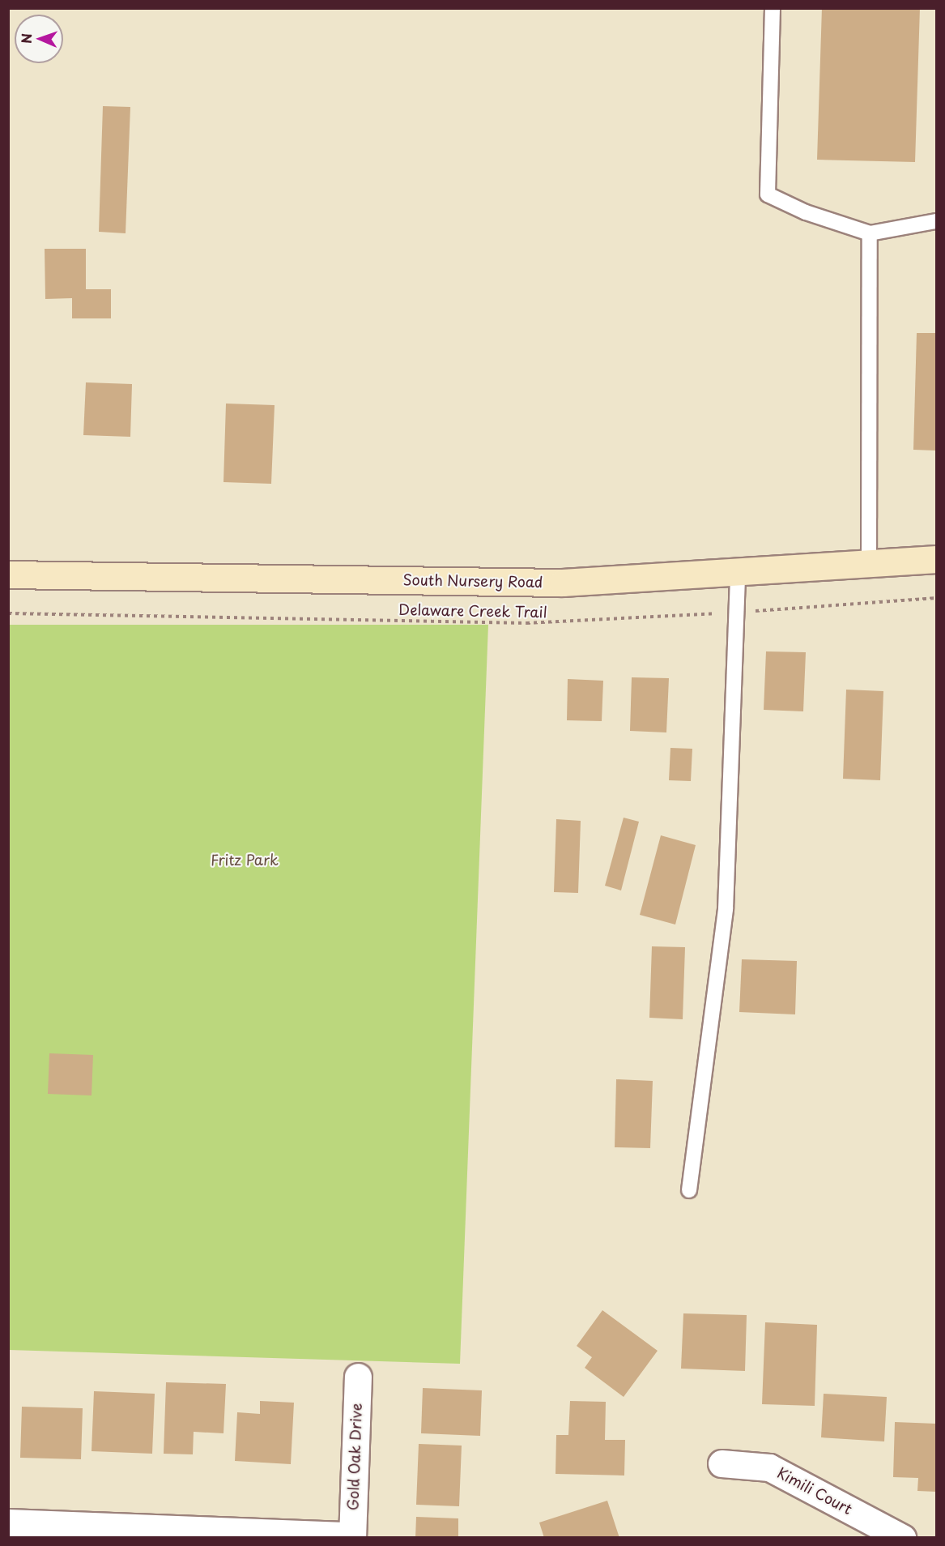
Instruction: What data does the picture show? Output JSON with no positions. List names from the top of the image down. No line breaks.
{"streets":{"street":["South Nursery Road","Gold Oak Drive","Kimili Court"],"path":["Delaware Creek Trail"]},"parks":["Fritz Park"],"north":"left"}
